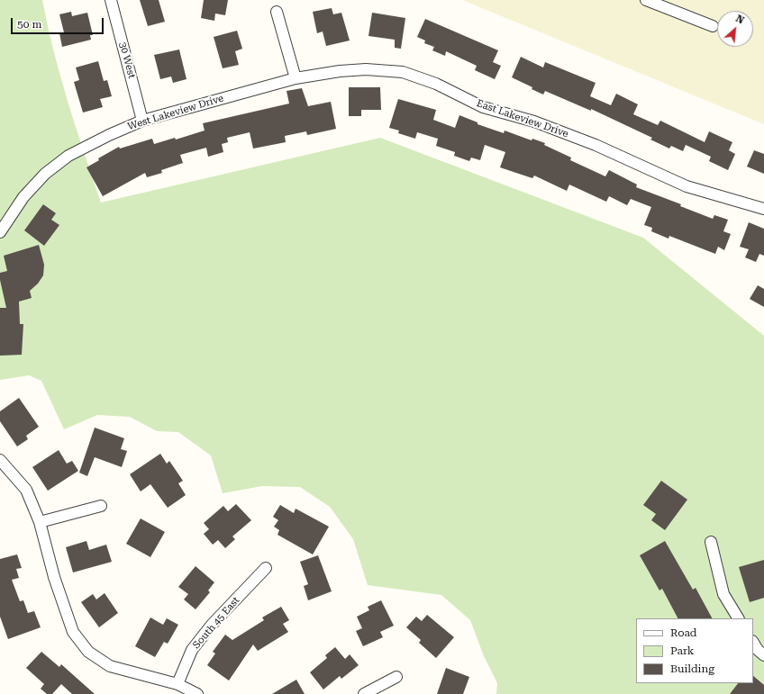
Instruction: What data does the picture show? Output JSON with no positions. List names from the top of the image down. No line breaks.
{"streets":{"street":["30 West","West Lakeview Drive","East Lakeview Drive","South 45 East"]},"crossings":[["30 West","West Lakeview Drive"],["West Lakeview Drive","East Lakeview Drive"]],"legend":["Road","Park","Building"],"scale_bar":"50 m","north":"top right"}
